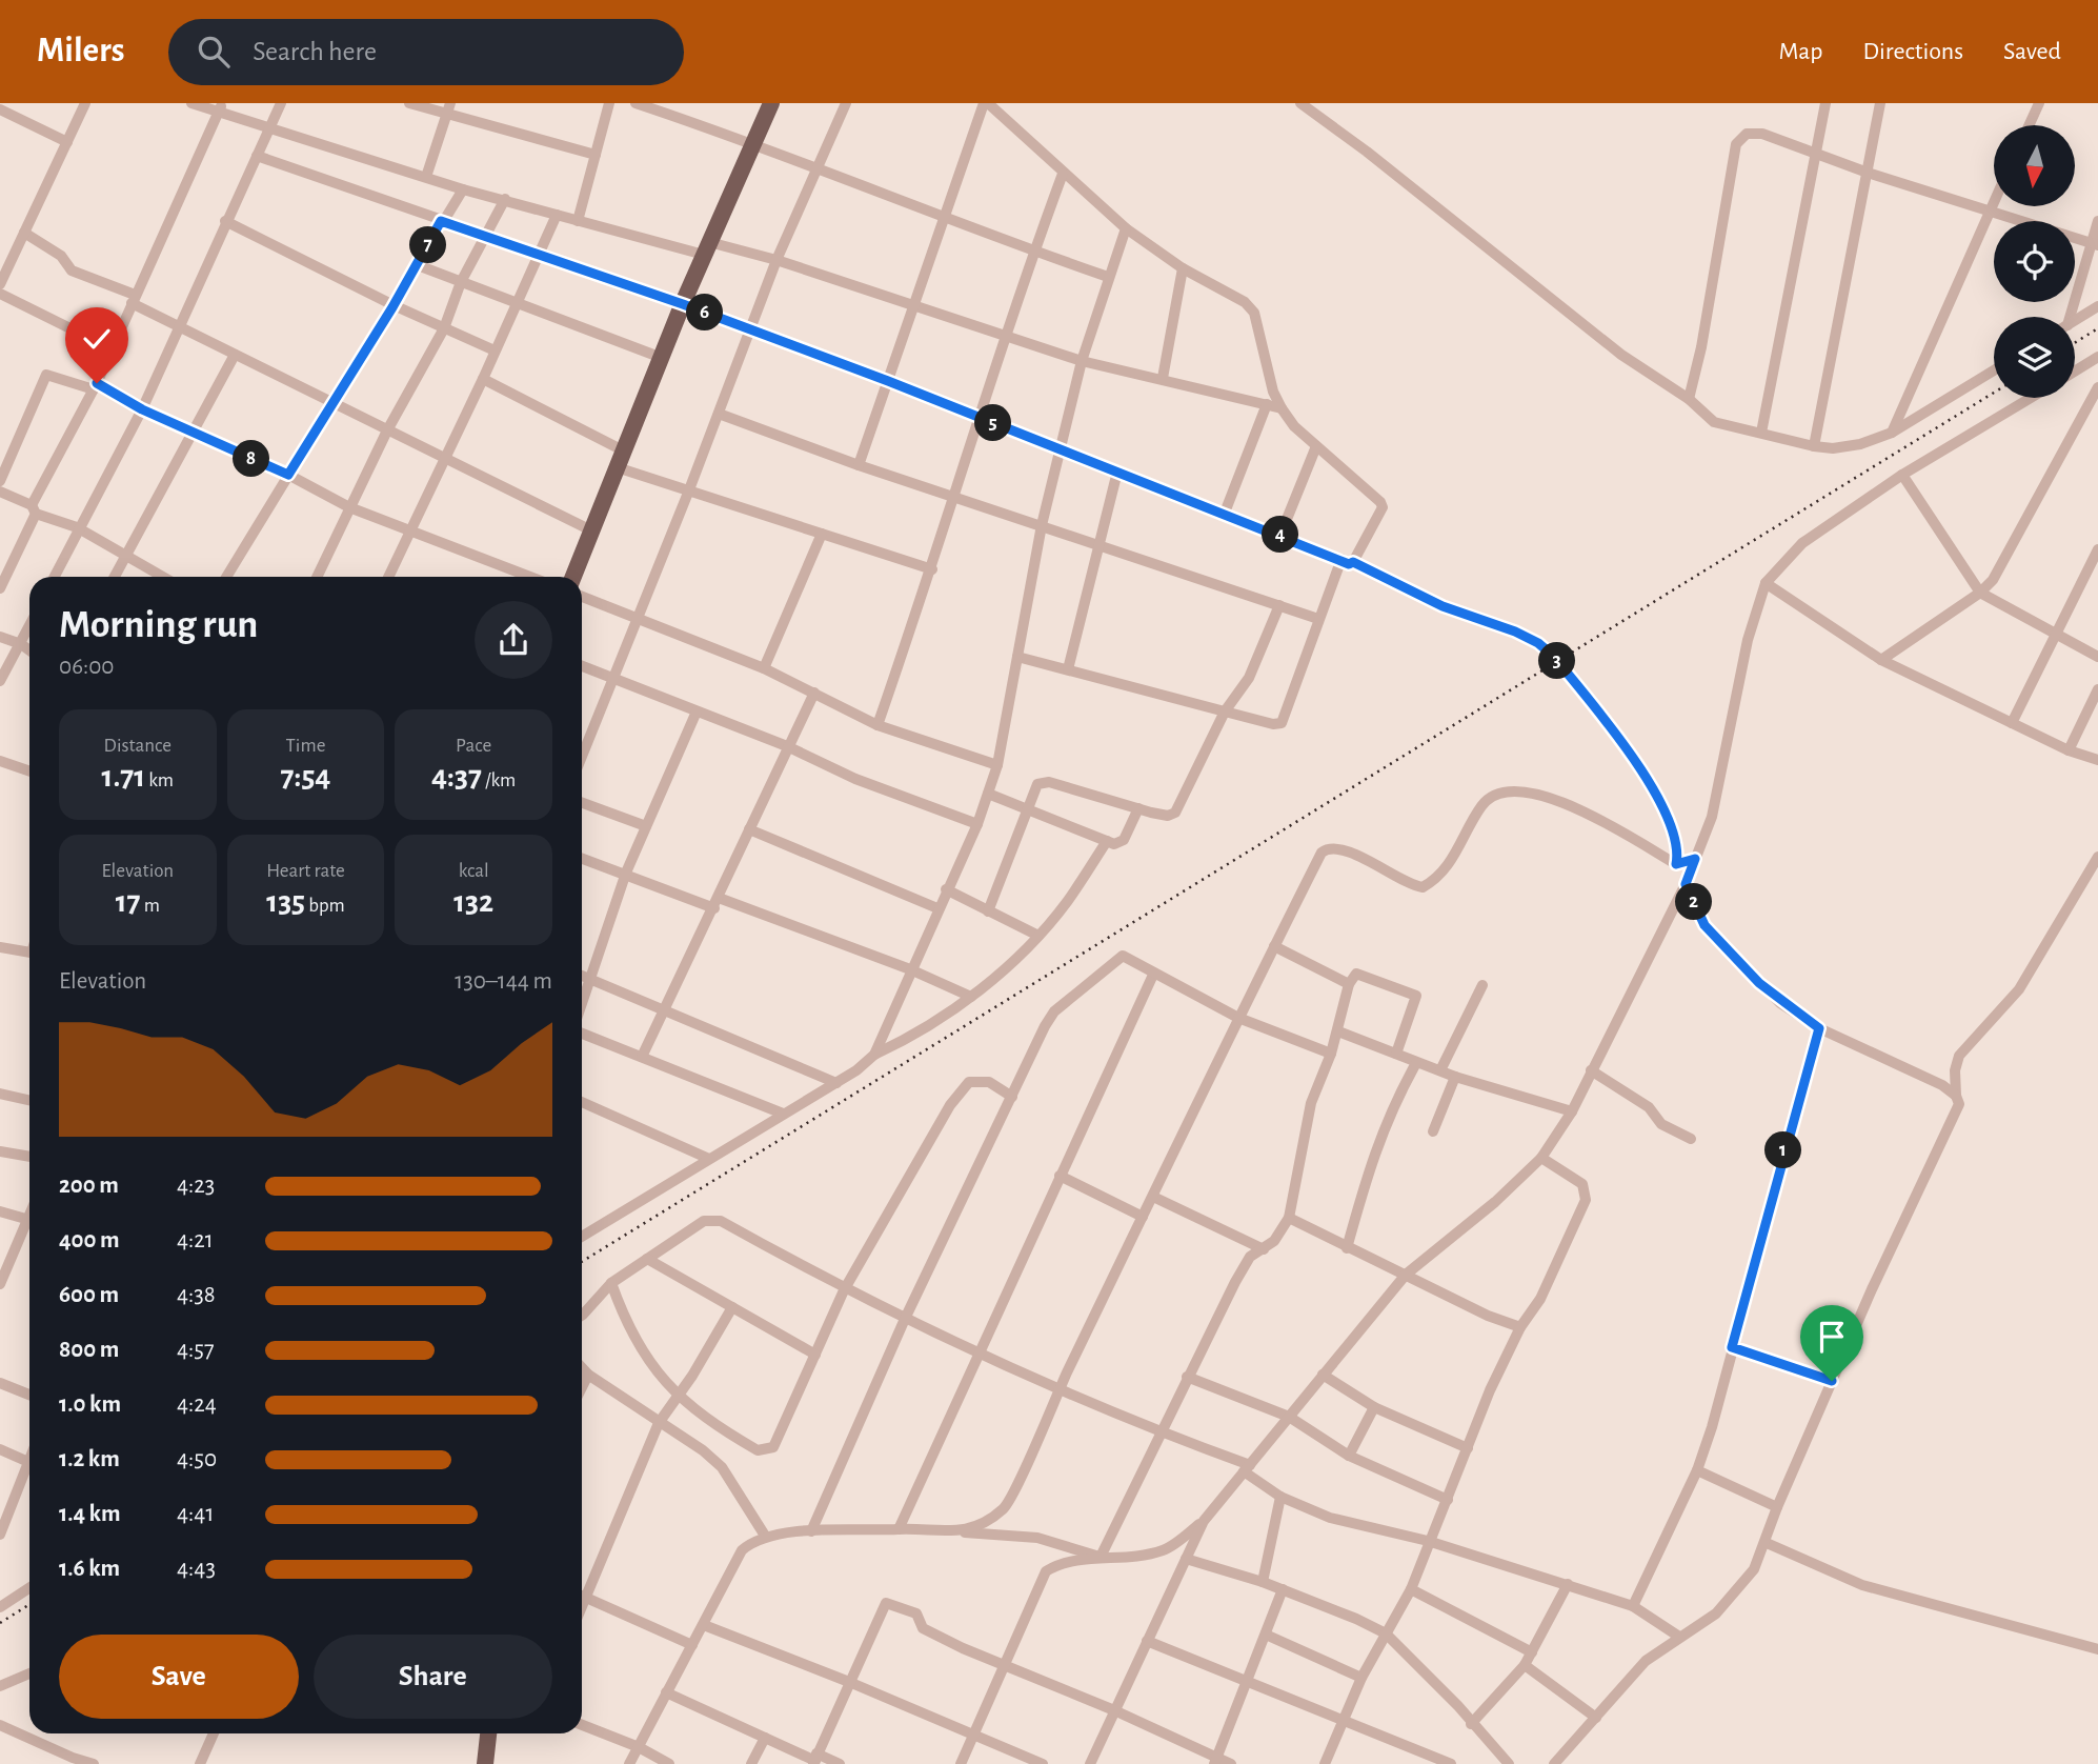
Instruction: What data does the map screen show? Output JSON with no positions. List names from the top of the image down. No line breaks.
{"north":"bottom","page":{"header":"Milers","search":"Search here","nav":["Map","Directions","Saved"],"pins":["7","6","5","8","4","3","2","1"],"heading":["Morning run","06:00"],"stats":[["Distance","1.71 km"],["Time","7:54"],["Pace","4:37 /km"],["Elevation","17 m"],["Heart rate","135 bpm"],["kcal","132"]],"chart":["Elevation","130–144 m"],"list":[{"name":"200 m","note":"4:23"},{"name":"400 m","note":"4:21"},{"name":"600 m","note":"4:38"},{"name":"800 m","note":"4:57"},{"name":"1.0 km","note":"4:24"},{"name":"1.2 km","note":"4:50"},{"name":"1.4 km","note":"4:41"},{"name":"1.6 km","note":"4:43"}],"buttons":["Save","Share"]}}
